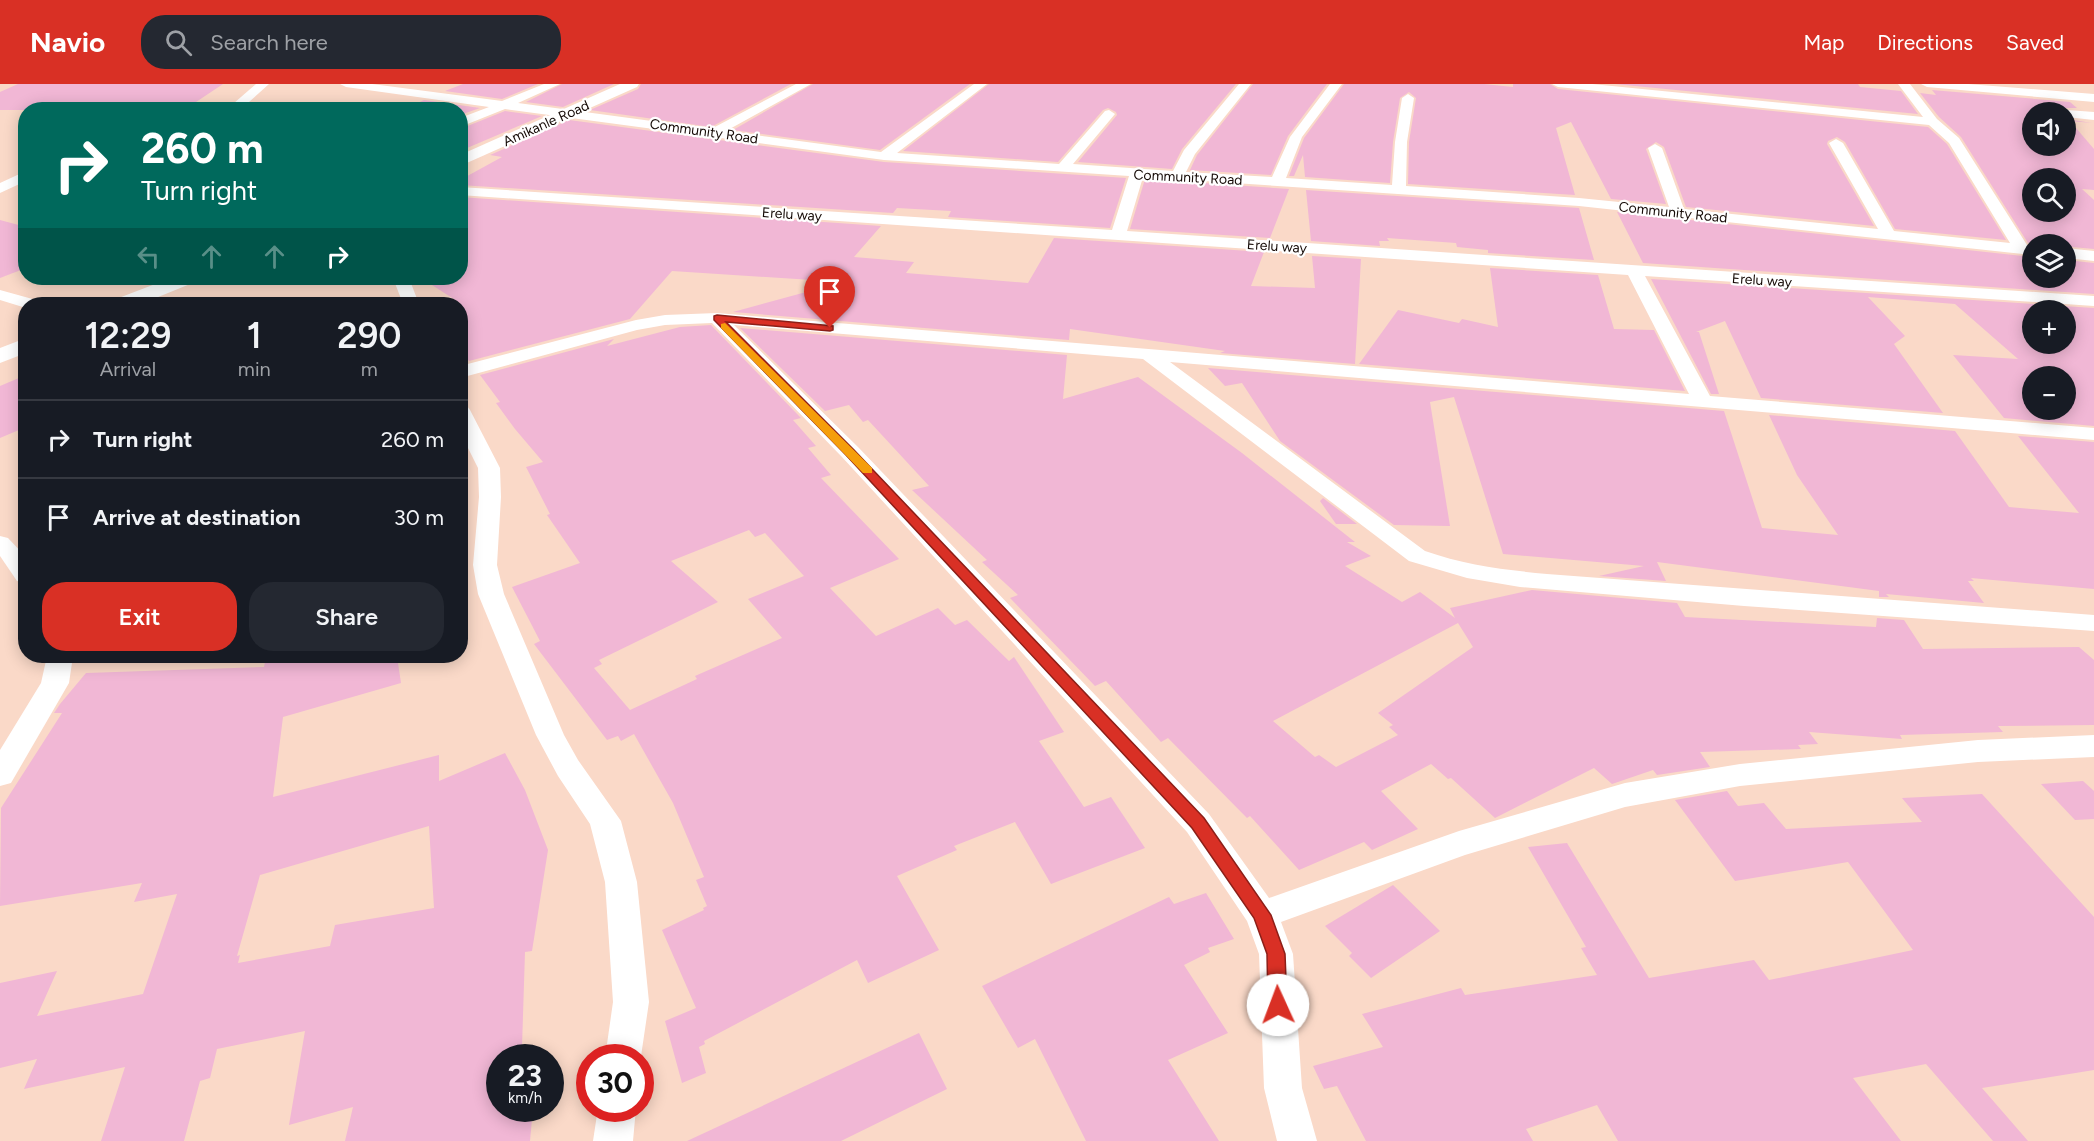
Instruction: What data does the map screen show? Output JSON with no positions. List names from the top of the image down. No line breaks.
{"streets":{"street":["Amikanle Road","Community Road","Erelu way"]},"crossings":[["Amikanle Road","Community Road"]],"page":{"header":"Navio","search":"Search here","nav":["Map","Directions","Saved"],"map_buttons":["+","−"],"turn":["260 m","Turn right"],"eta":["12:29","Arrival","1","min","290","m"],"list":[{"name":"Turn right","value":"260 m"},{"name":"Arrive at destination","value":"30 m"}],"buttons":["Exit","Share"],"speed":"23 km/h","limit":"30"}}
